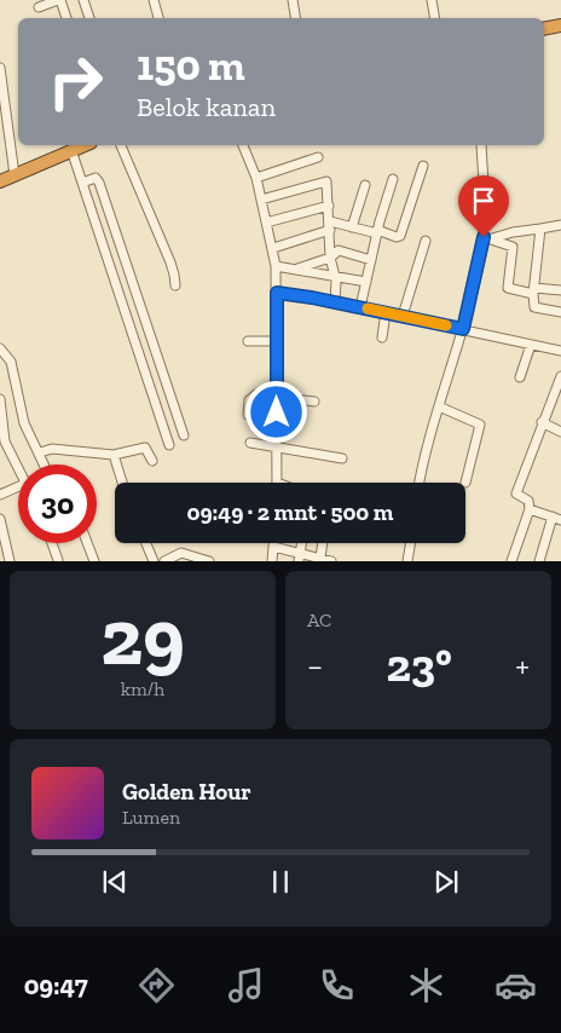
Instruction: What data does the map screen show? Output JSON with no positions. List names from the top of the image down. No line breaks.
{"page":{"turn":["150 m","Belok kanan"],"limit":"30","trip":"09:49 · 2 mnt · 500 m","tile":[["29","km/h"],"AC"],"heat":["−","23°","+"],"song":["Golden Hour","Lumen"],"tabs":"09:47"}}
